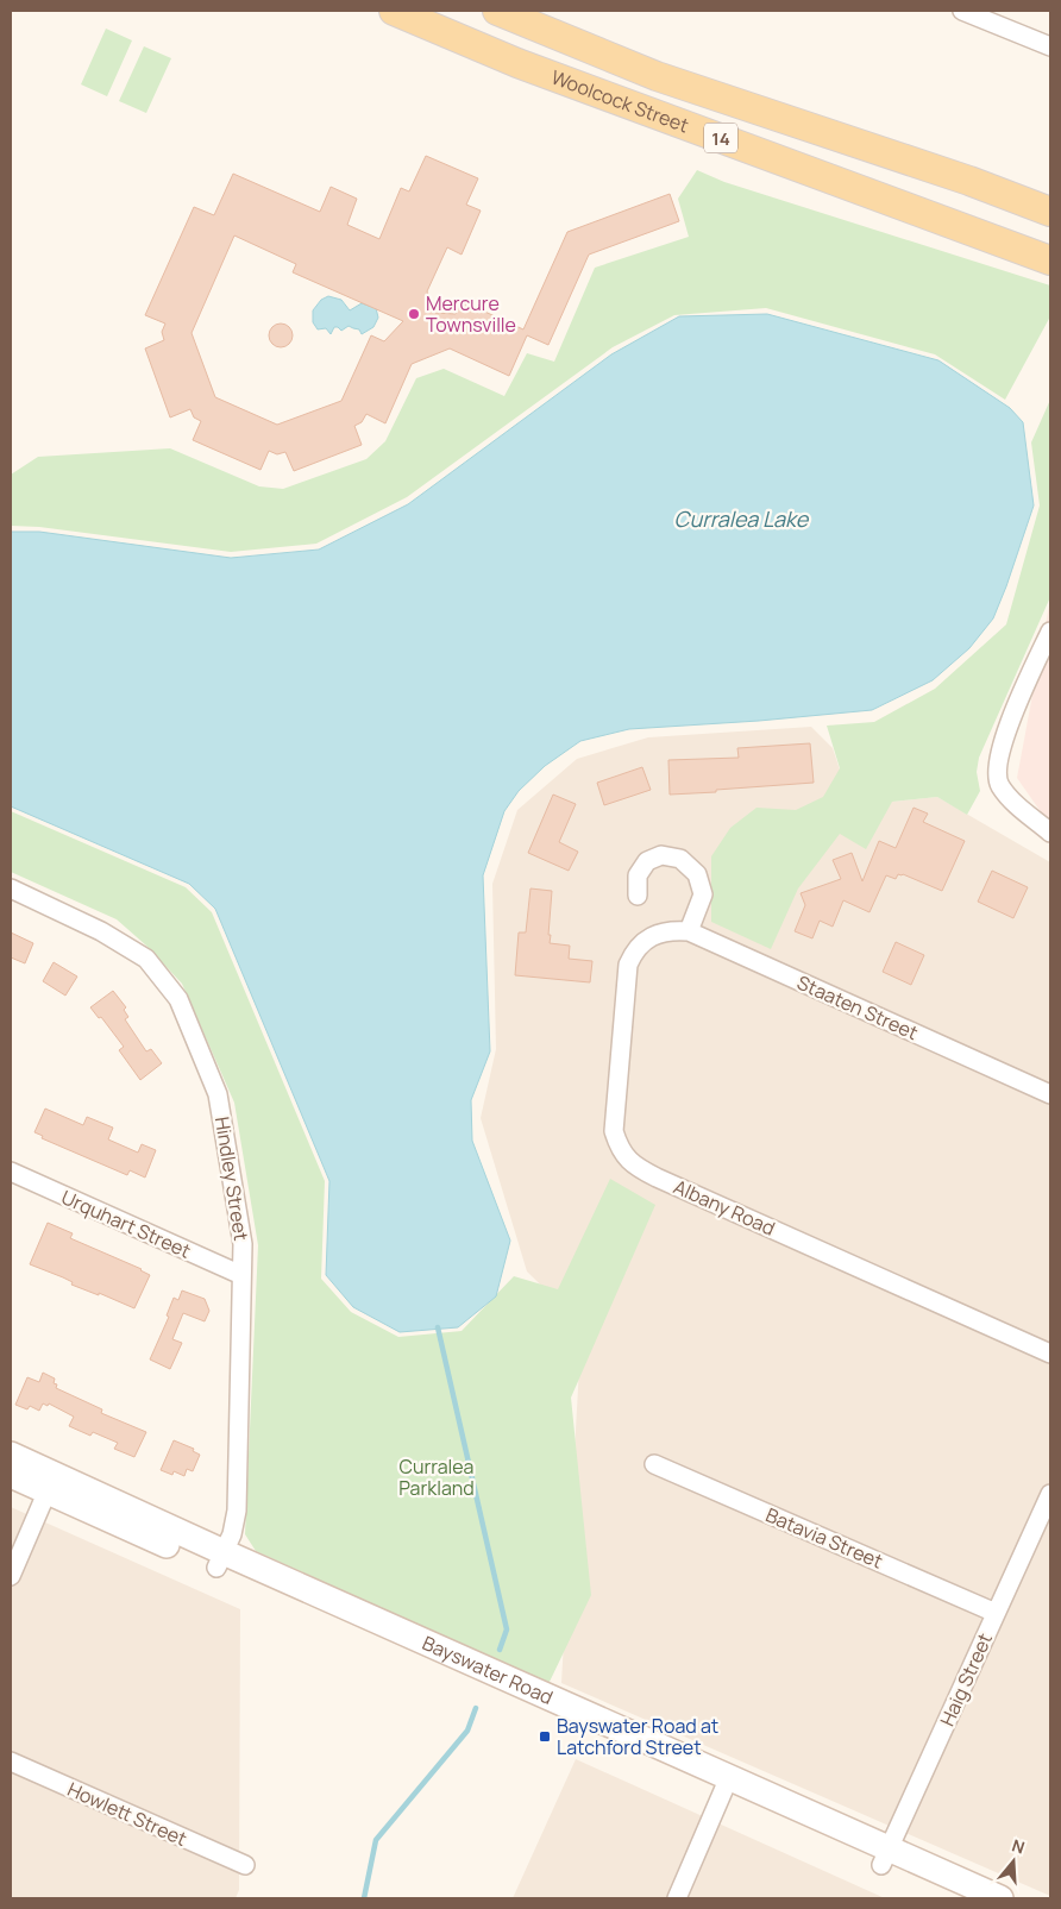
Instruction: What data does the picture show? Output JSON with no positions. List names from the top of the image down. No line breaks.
{"streets":{"main road":["Woolcock Street","14","Bayswater Road"],"street":["Staaten Street","Hindley Street","Albany Road","Urquhart Street","Batavia Street","Haig Street","Howlett Street"]},"crossings":[["Staaten Street","Albany Road"],["Hindley Street","Urquhart Street"],["Hindley Street","Bayswater Road"],["Batavia Street","Haig Street"],["Bayswater Road","Haig Street"]],"water":["Curralea Lake"],"parks":["Curralea Parkland"],"places":{"other":["Mercure Townsville"],"transit":["Bayswater Road at Latchford Street"]},"north":"top"}
